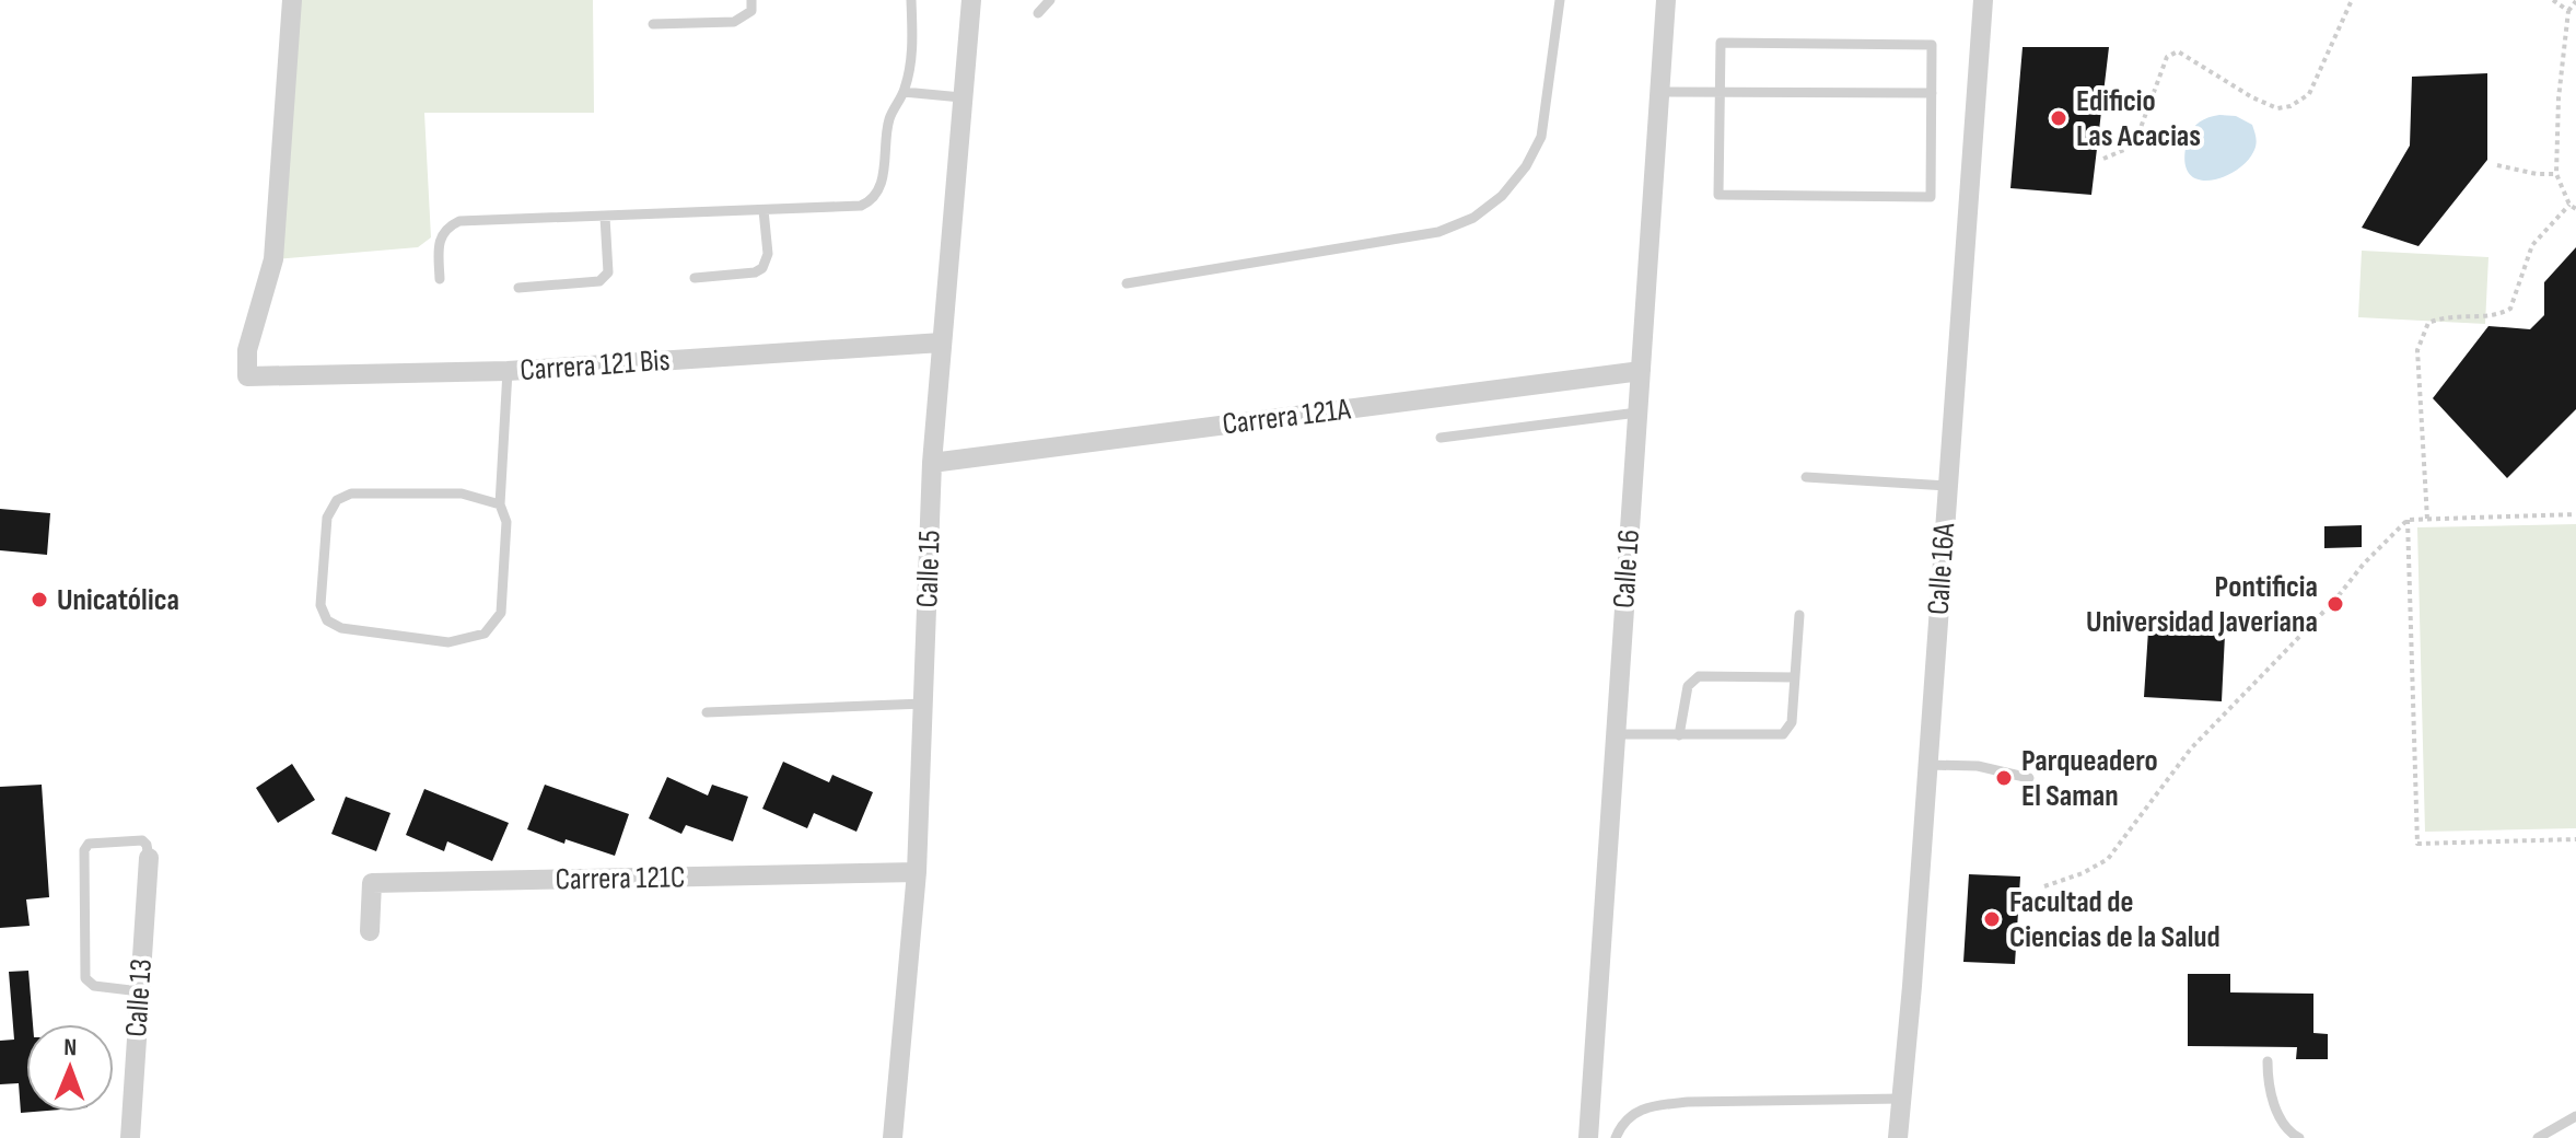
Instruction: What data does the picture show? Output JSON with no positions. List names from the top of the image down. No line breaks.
{"streets":{"street":["Carrera 121 Bis","Carrera 121A","Calle 15","Calle 16","Calle 16A","Carrera 121C","Calle 13"]},"crossings":[["Carrera 121 Bis","Calle 15"],["Carrera 121A","Calle 15"],["Carrera 121A","Calle 16"],["Calle 15","Carrera 121C"]],"places":["Edificio Las Acacias","Unicatólica","Pontificia Universidad Javeriana","Parqueadero El Saman","Facultad de Ciencias de la Salud"],"north":"top"}
